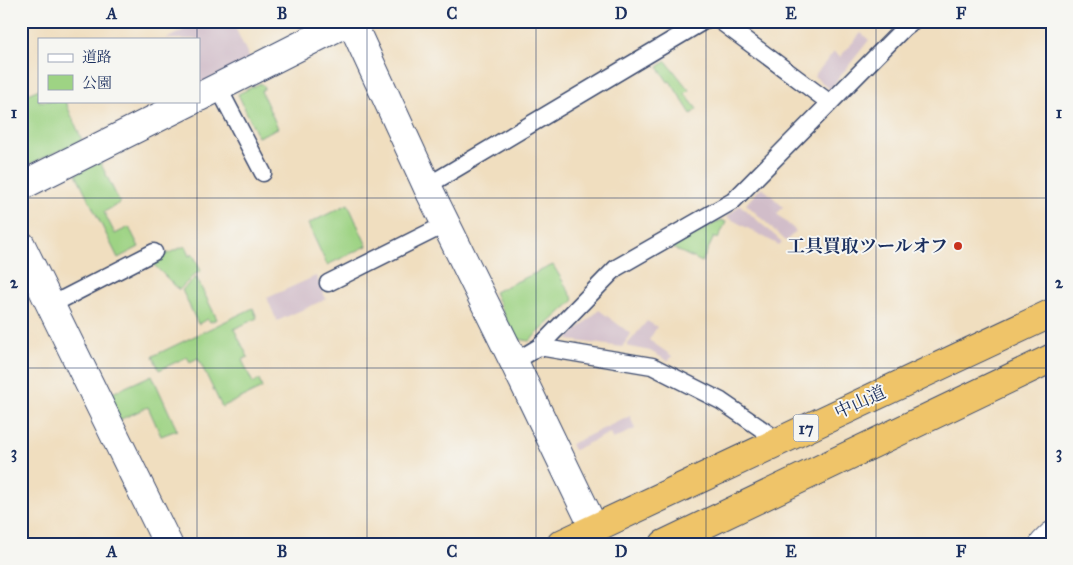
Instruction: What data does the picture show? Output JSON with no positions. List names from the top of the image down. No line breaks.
{"streets":{"highway":["中山道","17"]},"places":["工具買取ツールオフ"],"legend":["道路","公園"],"grid":{"columns":["A","B","C","D","E","F"],"rows":["1","2","3"]}}
